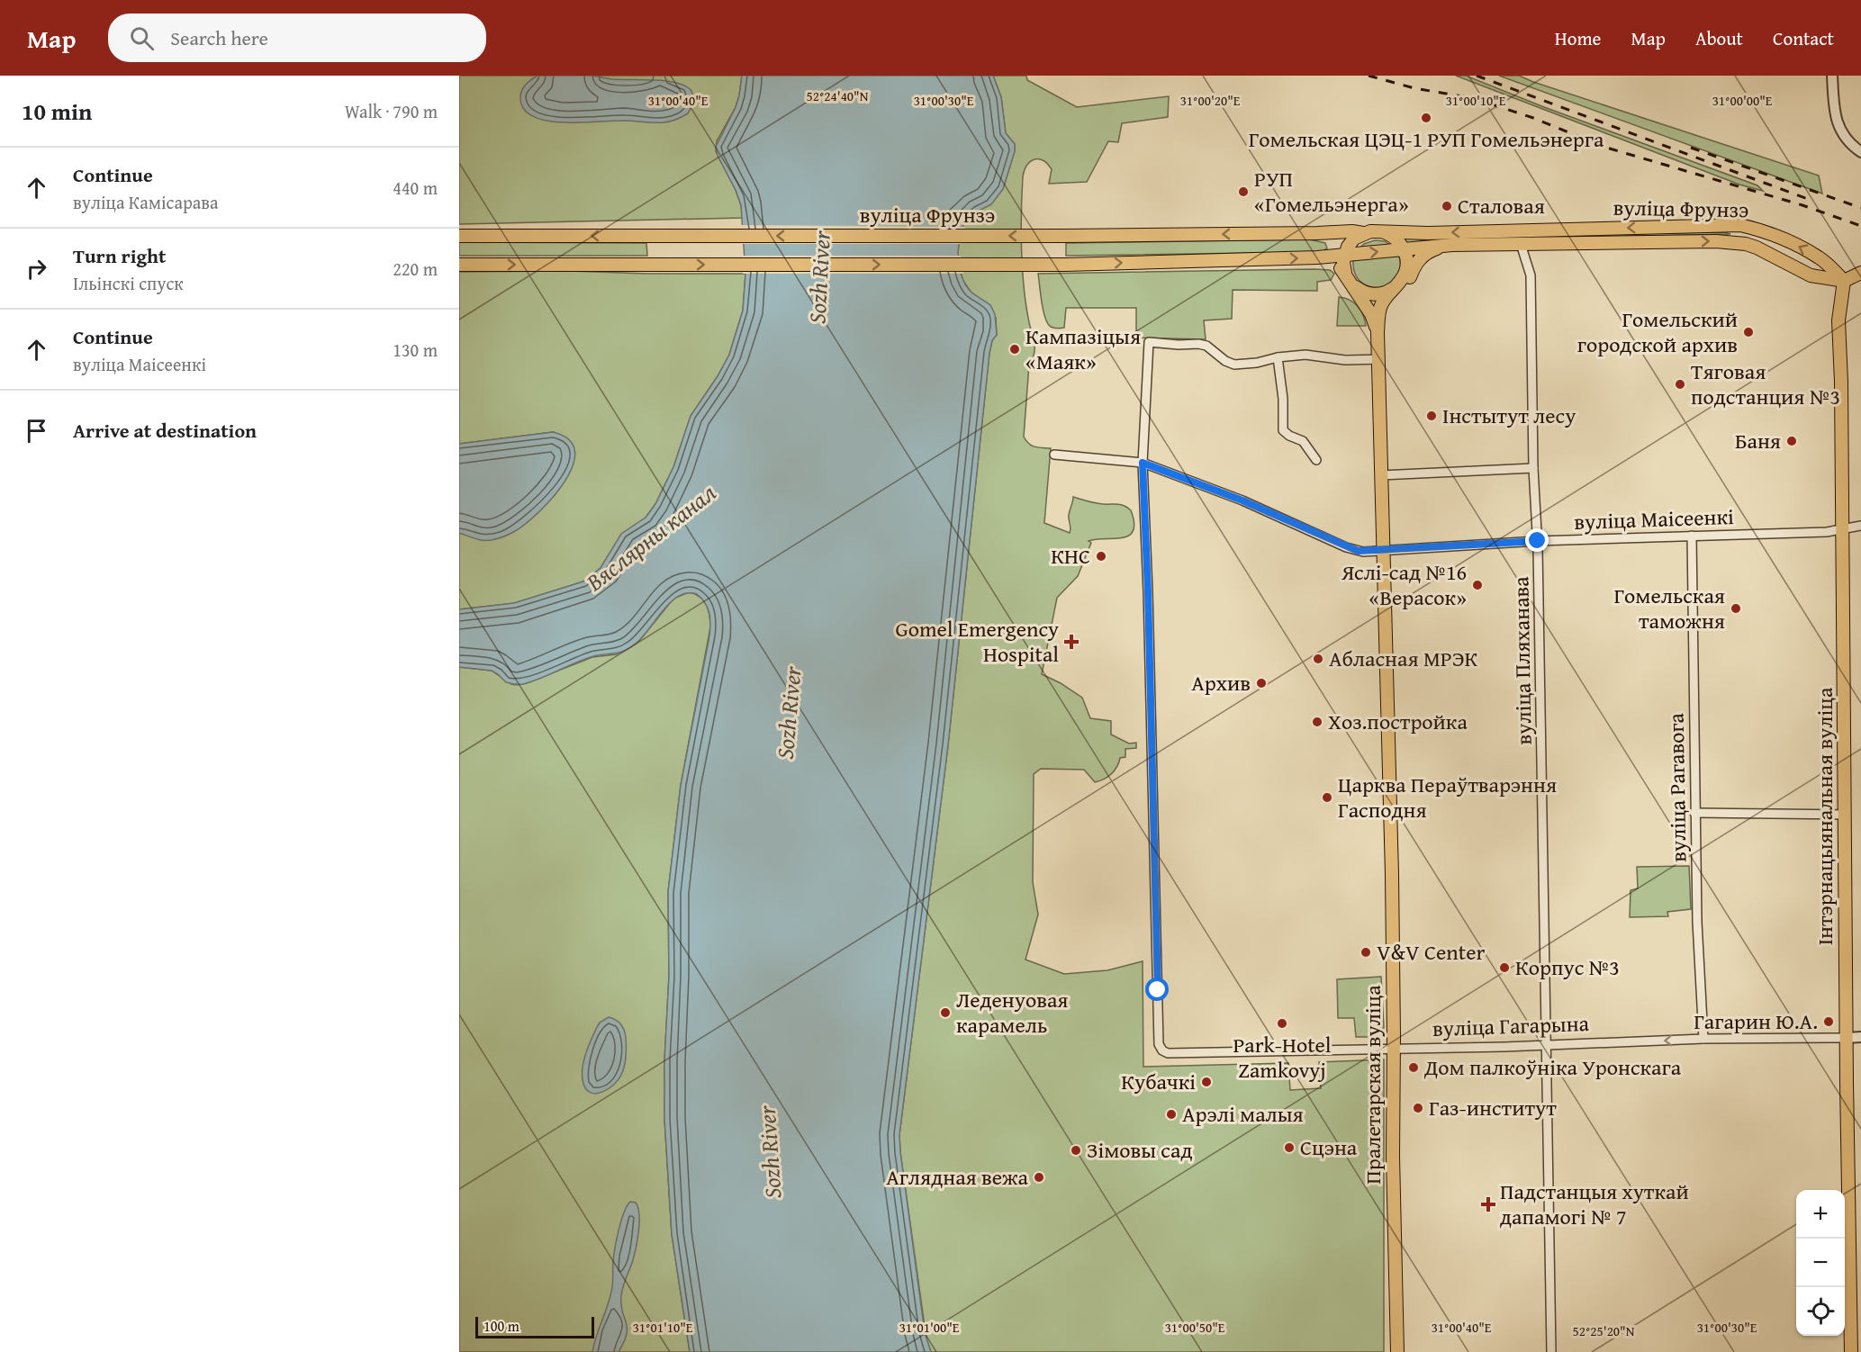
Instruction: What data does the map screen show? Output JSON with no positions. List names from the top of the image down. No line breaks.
{"streets":{"main road":["вуліца Фрунзэ","Інтэрнацыянальная вуліца","Пралетарская вуліца"],"street":["вуліца Маісеенкі","вуліца Пляханава","вуліца Рагавога","вуліца Гагарына"]},"crossings":[["вуліца Фрунзэ","вуліца Пляханава"],["вуліца Фрунзэ","Інтэрнацыянальная вуліца"],["вуліца Фрунзэ","Пралетарская вуліца"],["вуліца Маісеенкі","вуліца Пляханава"],["вуліца Маісеенкі","вуліца Рагавога"],["вуліца Маісеенкі","Інтэрнацыянальная вуліца"],["вуліца Маісеенкі","вуліца Гагарына"],["вуліца Маісеенкі","Пралетарская вуліца"],["вуліца Пляханава","вуліца Гагарына"],["вуліца Рагавога","вуліца Гагарына"],["Інтэрнацыянальная вуліца","вуліца Гагарына"],["вуліца Гагарына","Пралетарская вуліца"]],"water":["Sozh River","Вяслярны канал"],"places":{"other":["Гомельская ЦЭЦ-1 РУП Гомельэнерга","РУП «Гомельэнерга»","Сталовая","Гомельский городской архив","Кампазіцыя «Маяк»","Тяговая подстанция №3","Інстытут лесу","Баня","КНС","Яслі-сад №16 «Верасок»","Гомельская таможня","Абласная МРЭК","Архив","Хоз.постройка","Царква Пераўтварэння Гасподня","V&V Center","Корпус №3","Леденуовая карамель","Гагарин Ю.А.","Park-Hotel Zamkovyj","Дом палкоўніка Уронскага","Кубачкі","Газ-институт","Арэлі малыя","Сцэна","Зімовы сад","Аглядная вежа"],"health":["Gomel Emergency Hospital","Падстанцыя хуткай дапамогі № 7"]},"scale_bar":"100 m","page":{"header":"Map","search":"Search here","nav":["Home","Map","About","Contact"],"heading":["10 min","Walk · 790 m"],"list":[["Continue","вуліца Камісарава","440 m"],["Turn right","Ільінскі спуск","220 m"],["Continue","вуліца Маісеенкі","130 m"],"Arrive at destination"],"map_buttons":["+","−"],"scale":"100 m"},"coordinates":["52°24'40\"N","31°00'20\"E","31°00'00\"E","31°00'40\"E","31°00'30\"E","31°00'10\"E","31°01'10\"E","31°01'00\"E","31°00'50\"E","52°25'20\"N"]}
